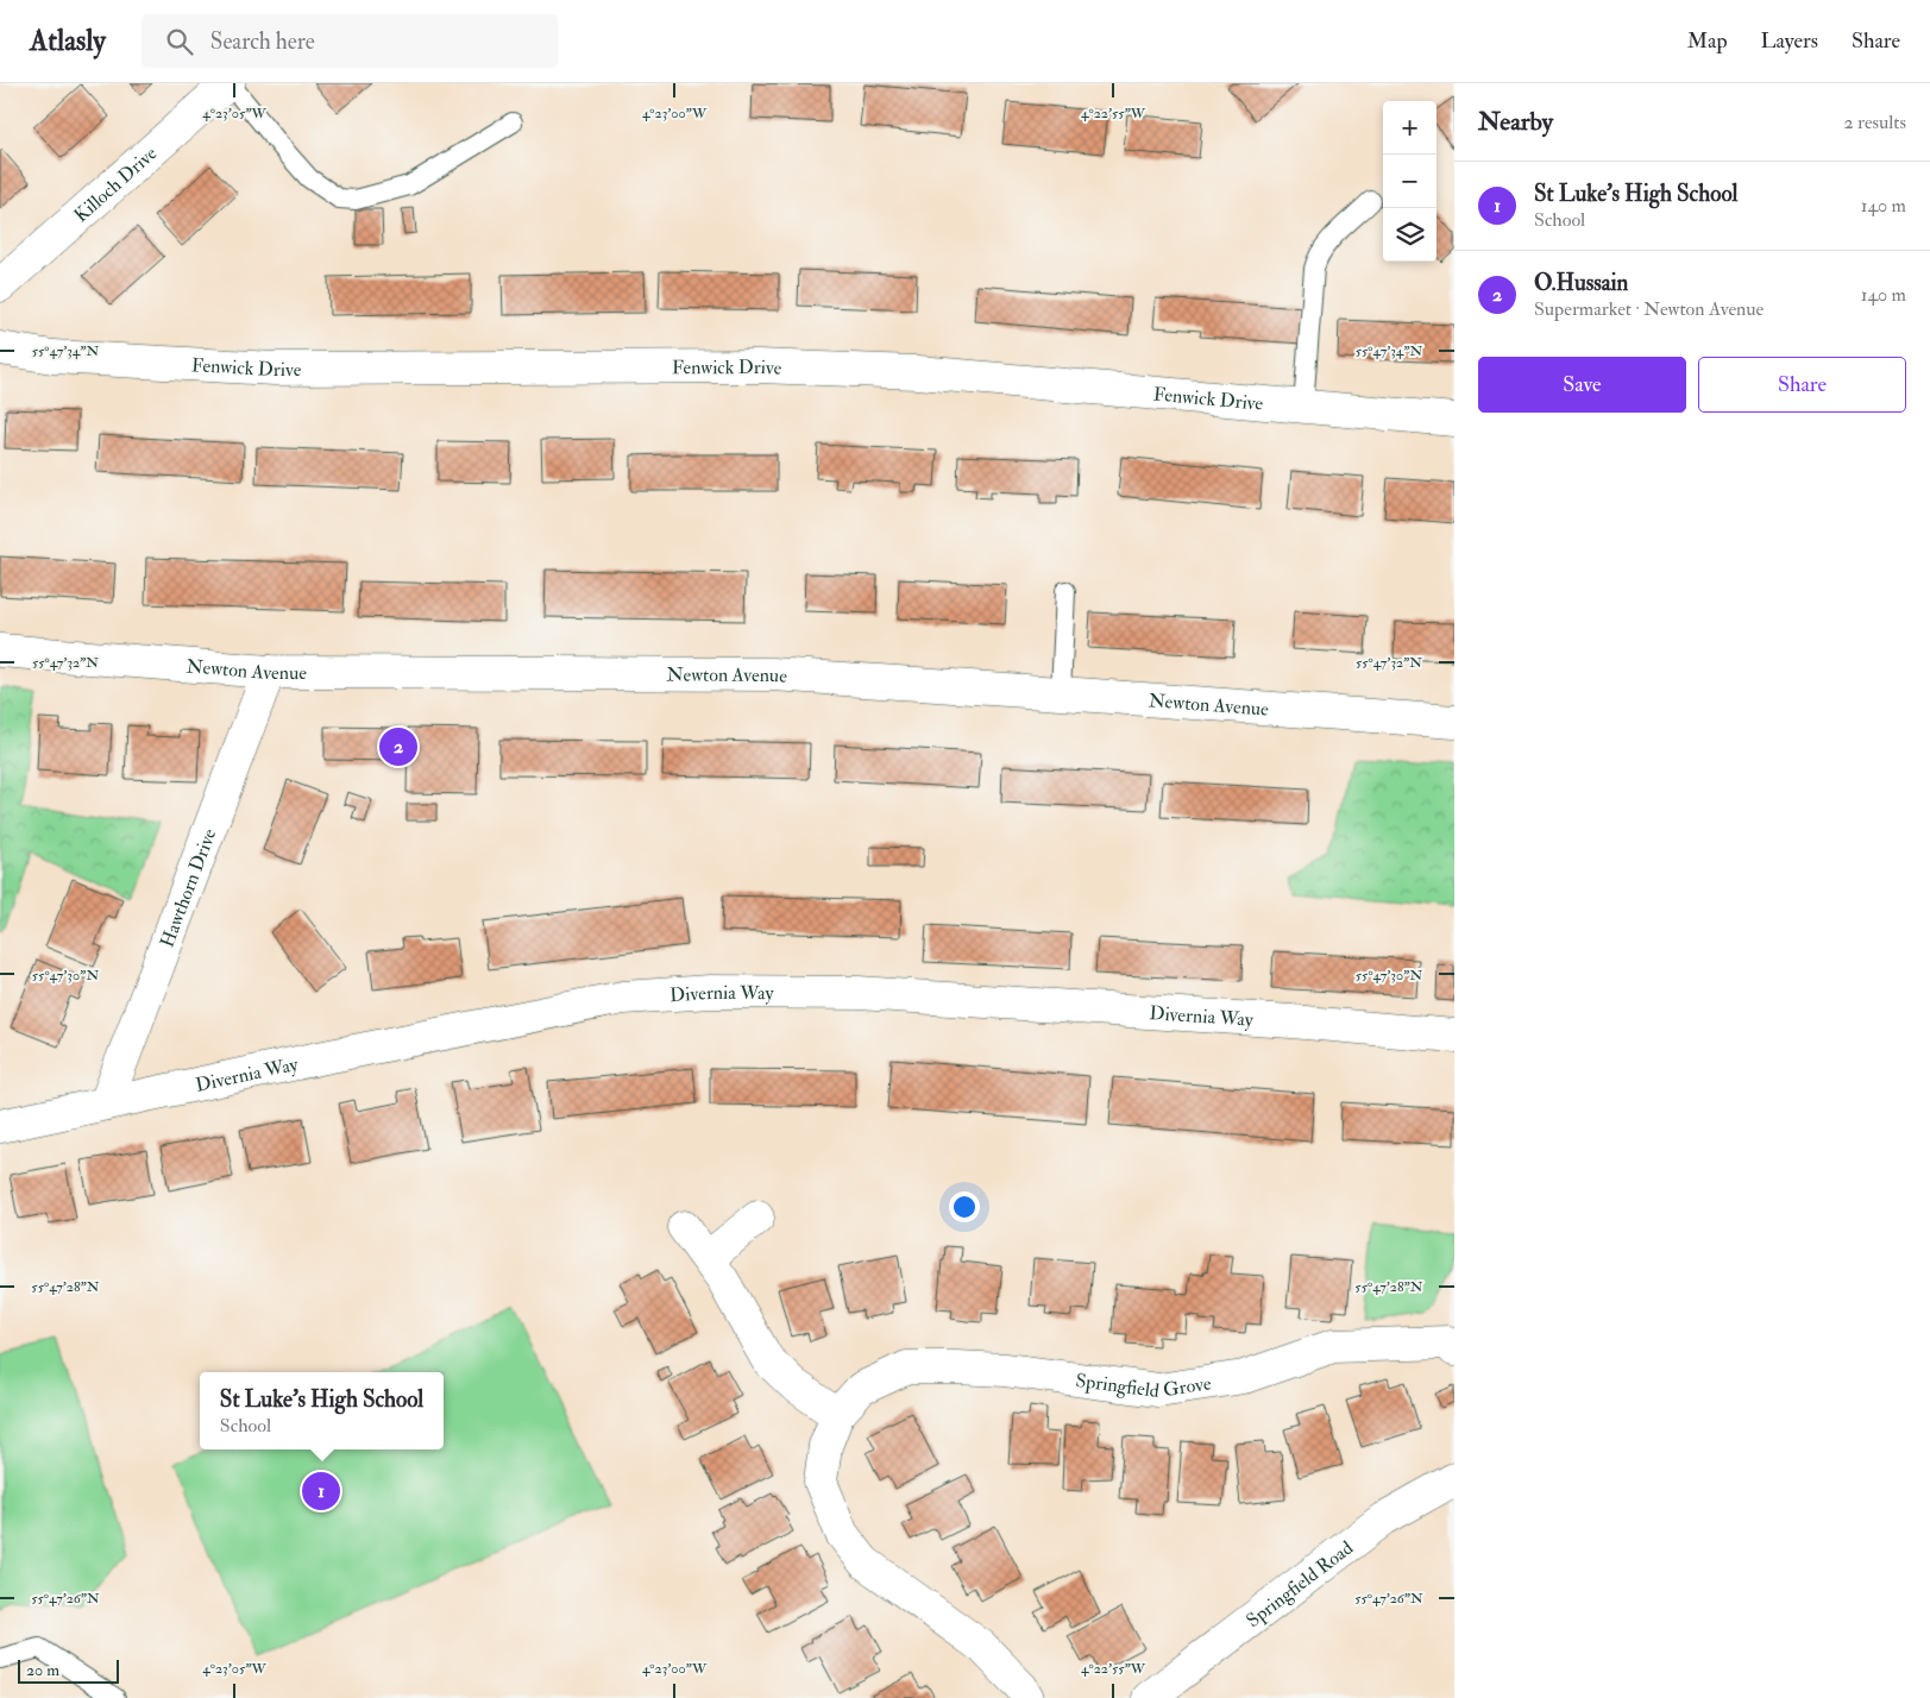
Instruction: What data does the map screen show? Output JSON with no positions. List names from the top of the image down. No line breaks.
{"streets":{"street":["Killoch Drive","Fenwick Drive","Newton Avenue","Hawthorn Drive","Divernia Way","Springfield Grove","Springfield Road"]},"crossings":[["Newton Avenue","Hawthorn Drive"],["Hawthorn Drive","Divernia Way"]],"scale_bar":"20 m","page":{"header":"Atlasly","search":"Search here","nav":["Map","Layers","Share"],"heading":["Nearby","2 results"],"map_buttons":["+","−"],"list":[{"mark":"1","name":"St Luke's High School","note":"School","value":"140 m"},{"mark":"2","name":"O.Hussain","note":"Supermarket · Newton Avenue","value":"140 m"}],"buttons":["Save","Share"],"pins":["2","1"],"popup":["St Luke's High School","School"],"scale":"20 m"},"coordinates":["4°23'05\"W","4°23'00\"W","4°22'55\"W","55°47'34\"N","55°47'32\"N","55°47'30\"N","55°47'28\"N","55°47'26\"N"]}
